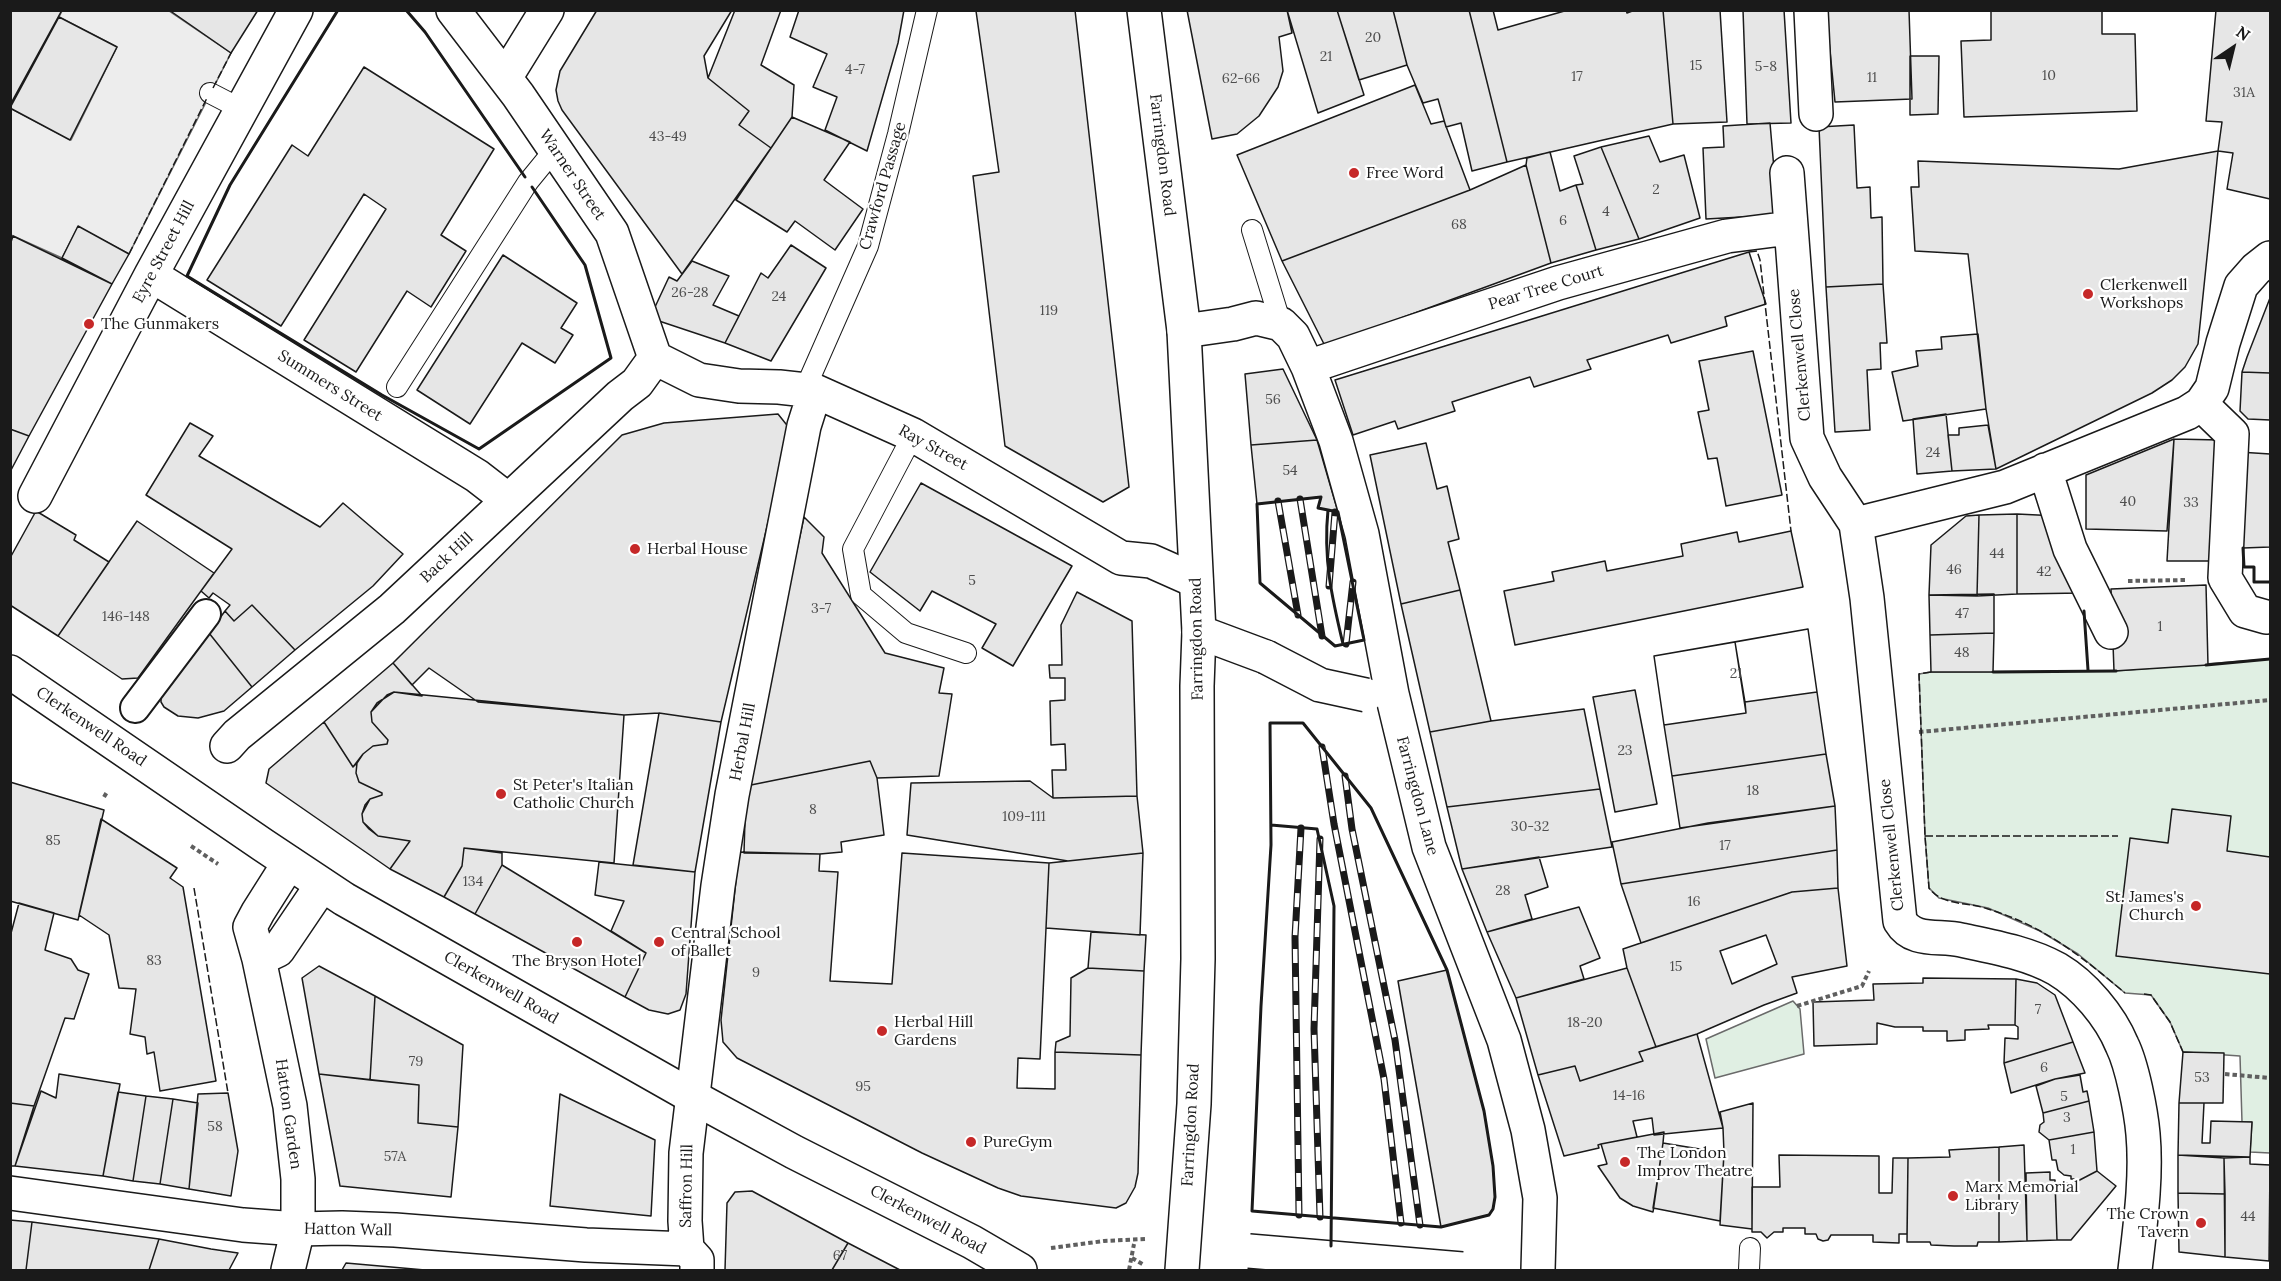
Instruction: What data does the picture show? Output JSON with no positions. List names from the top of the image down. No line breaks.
{"streets":{"street":["Farringdon Road","Warner Street","Eyre Street Hill","Pear Tree Court","Clerkenwell Close","Summers Street","Ray Street","Back Hill","Clerkenwell Road","Herbal Hill","Farringdon Lane","Hatton Garden","Saffron Hill","Hatton Wall"],"lane":["Crawford Passage"]},"crossings":[["Farringdon Road","Ray Street"],["Warner Street","Ray Street"],["Warner Street","Back Hill"],["Crawford Passage","Ray Street"],["Crawford Passage","Herbal Hill"],["Eyre Street Hill","Summers Street"],["Pear Tree Court","Clerkenwell Close"],["Pear Tree Court","Farringdon Lane"],["Summers Street","Back Hill"],["Ray Street","Back Hill"],["Ray Street","Herbal Hill"],["Clerkenwell Road","Herbal Hill"],["Clerkenwell Road","Hatton Garden"],["Clerkenwell Road","Saffron Hill"],["Herbal Hill","Saffron Hill"],["Hatton Garden","Hatton Wall"],["Saffron Hill","Hatton Wall"]],"places":["Free Word","Clerkenwell Workshops","The Gunmakers","Herbal House","St Peter's Italian Catholic Church","St. James's Church","The Bryson Hotel","Central School of Ballet","Herbal Hill Gardens","PureGym","The London Improv Theatre","Marx Memorial Library","The Crown Tavern"],"house_numbers":["20","21","15","5-8","4-7","10","17","11","62-66","31A","43-49","2","4","6","68","26-28","24","119","56","24","54","40","33","44","46","42","5","3-7","47","146-148","1","48","21","23","18","8","109-111","30-32","85","17","134","28","16","83","15","9","7","18-20","79","6","53","95","14-16","5","3","58","1","57A","44","67"],"north":"top right"}
